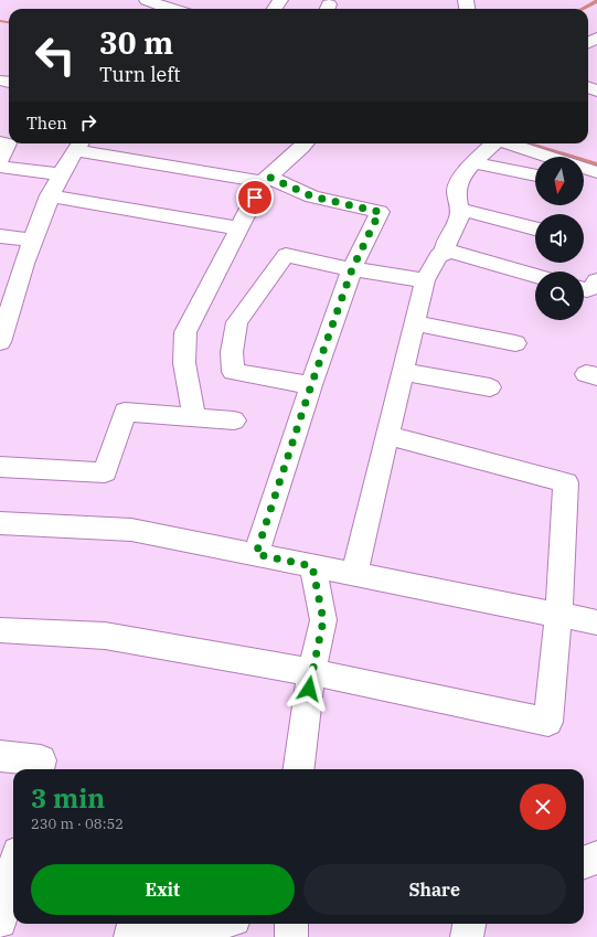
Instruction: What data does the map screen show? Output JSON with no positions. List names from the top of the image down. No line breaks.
{"north":"bottom","page":{"turn":["30 m","Turn left"],"then":"Then","heading":["3 min","230 m · 08:52"],"buttons":["Exit","Share"]}}
